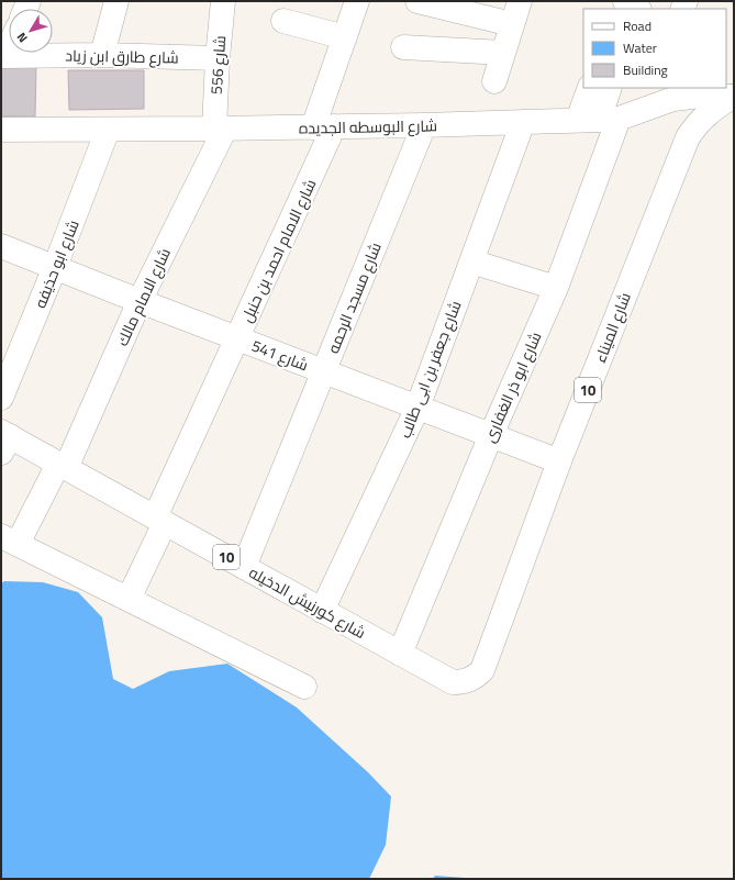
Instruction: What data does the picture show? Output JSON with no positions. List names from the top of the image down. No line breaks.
{"streets":{"street":["شارع طارق ابن زياد","شارع 556","شارع البوسطه الجديده","شارع الامام احمد بن حنبل","شارع ابو حذيفه","شارع الامام مالك","شارع مسجد الرحمه","شارع الميناء","شارع 541","شارع جعفر بن ابى طالب","شارع ابو ذر الغفارى","10","شارع كورنيش الدخيله"]},"crossings":[["شارع طارق ابن زياد","شارع 556"],["شارع 556","شارع البوسطه الجديده"],["شارع 556","شارع الامام مالك"],["شارع البوسطه الجديده","شارع الامام احمد بن حنبل"],["شارع البوسطه الجديده","شارع ابو حذيفه"],["شارع البوسطه الجديده","شارع الامام مالك"],["شارع البوسطه الجديده","شارع مسجد الرحمه"],["شارع البوسطه الجديده","شارع الميناء"],["شارع البوسطه الجديده","شارع جعفر بن ابى طالب"],["شارع البوسطه الجديده","شارع ابو ذر الغفارى"],["شارع الامام احمد بن حنبل","شارع 541"],["شارع الامام احمد بن حنبل","شارع كورنيش الدخيله"],["شارع ابو حذيفه","شارع 541"],["شارع الامام مالك","شارع 541"],["شارع الامام مالك","شارع كورنيش الدخيله"],["شارع مسجد الرحمه","شارع 541"],["شارع مسجد الرحمه","شارع كورنيش الدخيله"],["شارع الميناء","شارع 541"],["شارع الميناء","شارع كورنيش الدخيله"],["شارع 541","شارع جعفر بن ابى طالب"],["شارع 541","شارع ابو ذر الغفارى"],["شارع جعفر بن ابى طالب","شارع كورنيش الدخيله"],["شارع ابو ذر الغفارى","شارع كورنيش الدخيله"]],"legend":["Road","Water","Building"],"north":"bottom left"}
